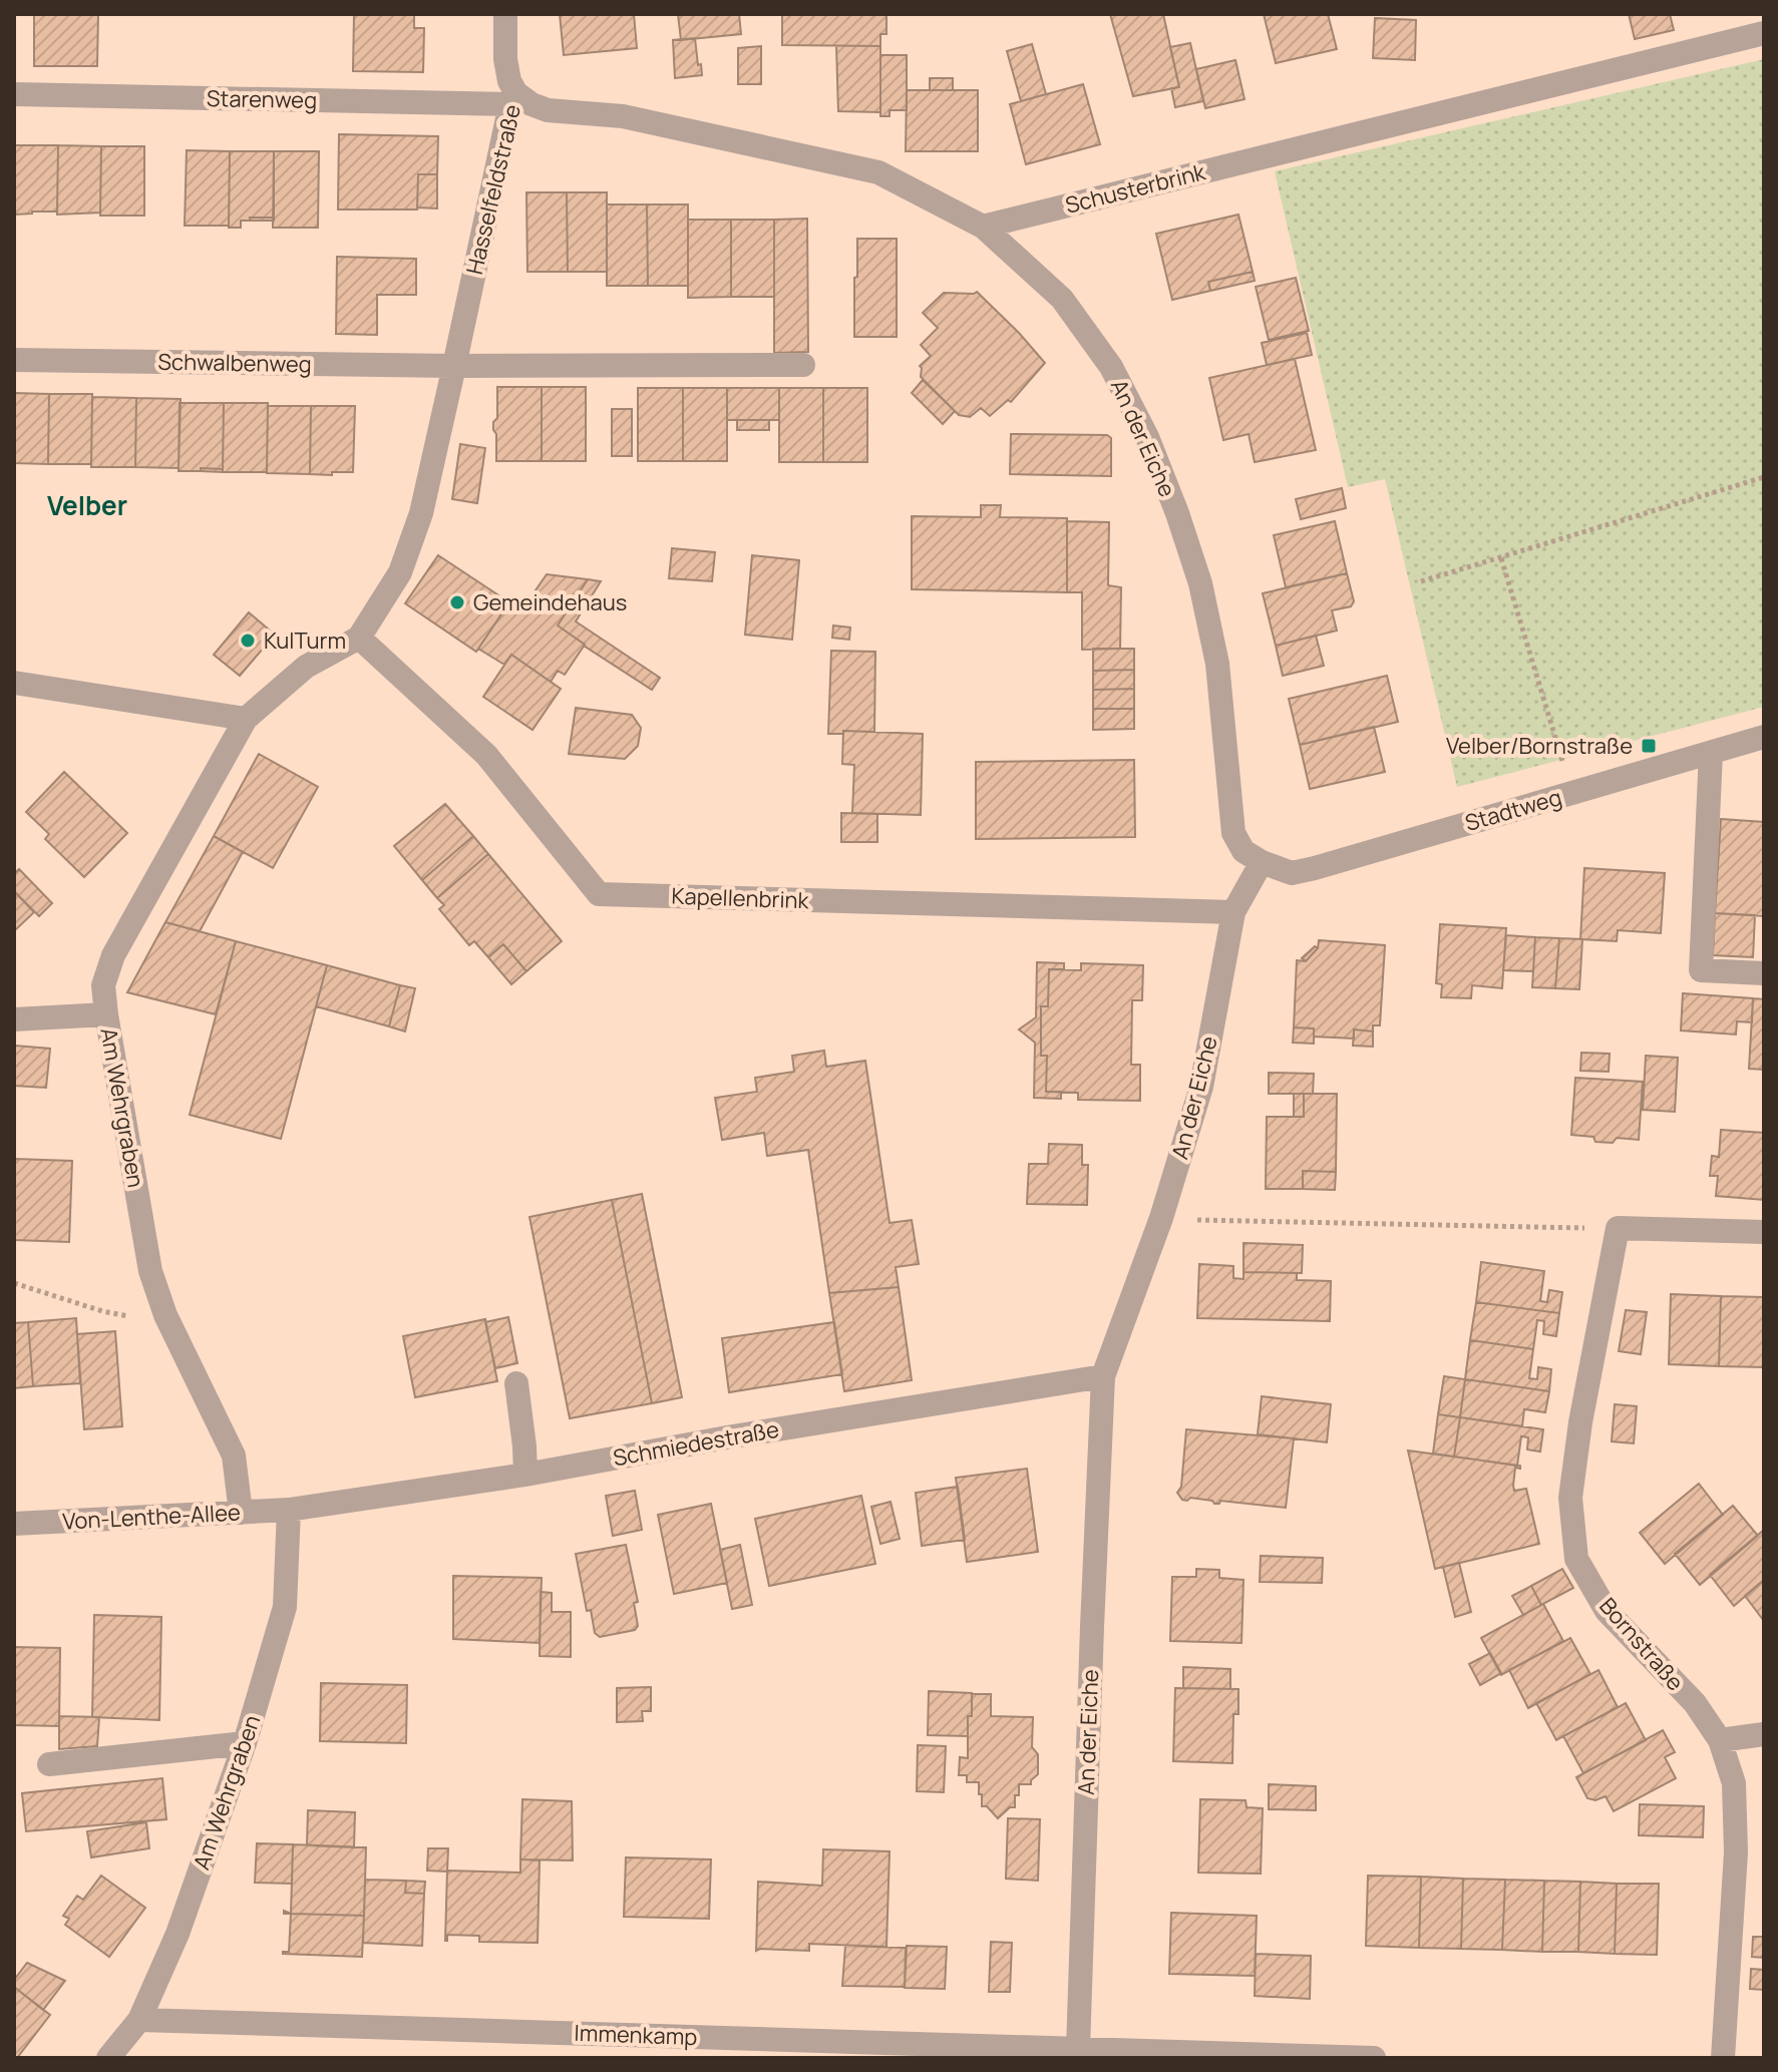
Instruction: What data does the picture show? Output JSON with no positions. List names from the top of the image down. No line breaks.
{"streets":{"street":["Starenweg","Schusterbrink","Hasselfeldstraße","Schwalbenweg","An der Eiche","Stadtweg","Kapellenbrink","Am Wehrgraben","Schmiedestraße","Von-Lenthe-Allee","Bornstraße","Immenkamp"]},"crossings":[["Starenweg","Hasselfeldstraße"],["Schusterbrink","An der Eiche"],["Hasselfeldstraße","Schwalbenweg"],["Hasselfeldstraße","Kapellenbrink"],["Hasselfeldstraße","Am Wehrgraben"],["An der Eiche","Stadtweg"],["An der Eiche","Kapellenbrink"],["An der Eiche","Schmiedestraße"],["An der Eiche","Immenkamp"],["Am Wehrgraben","Schmiedestraße"],["Am Wehrgraben","Von-Lenthe-Allee"],["Am Wehrgraben","Immenkamp"],["Schmiedestraße","Von-Lenthe-Allee"]],"districts":["Velber"],"places":{"other":["Gemeindehaus","KulTurm"],"transit":["Velber/Bornstraße"]}}
